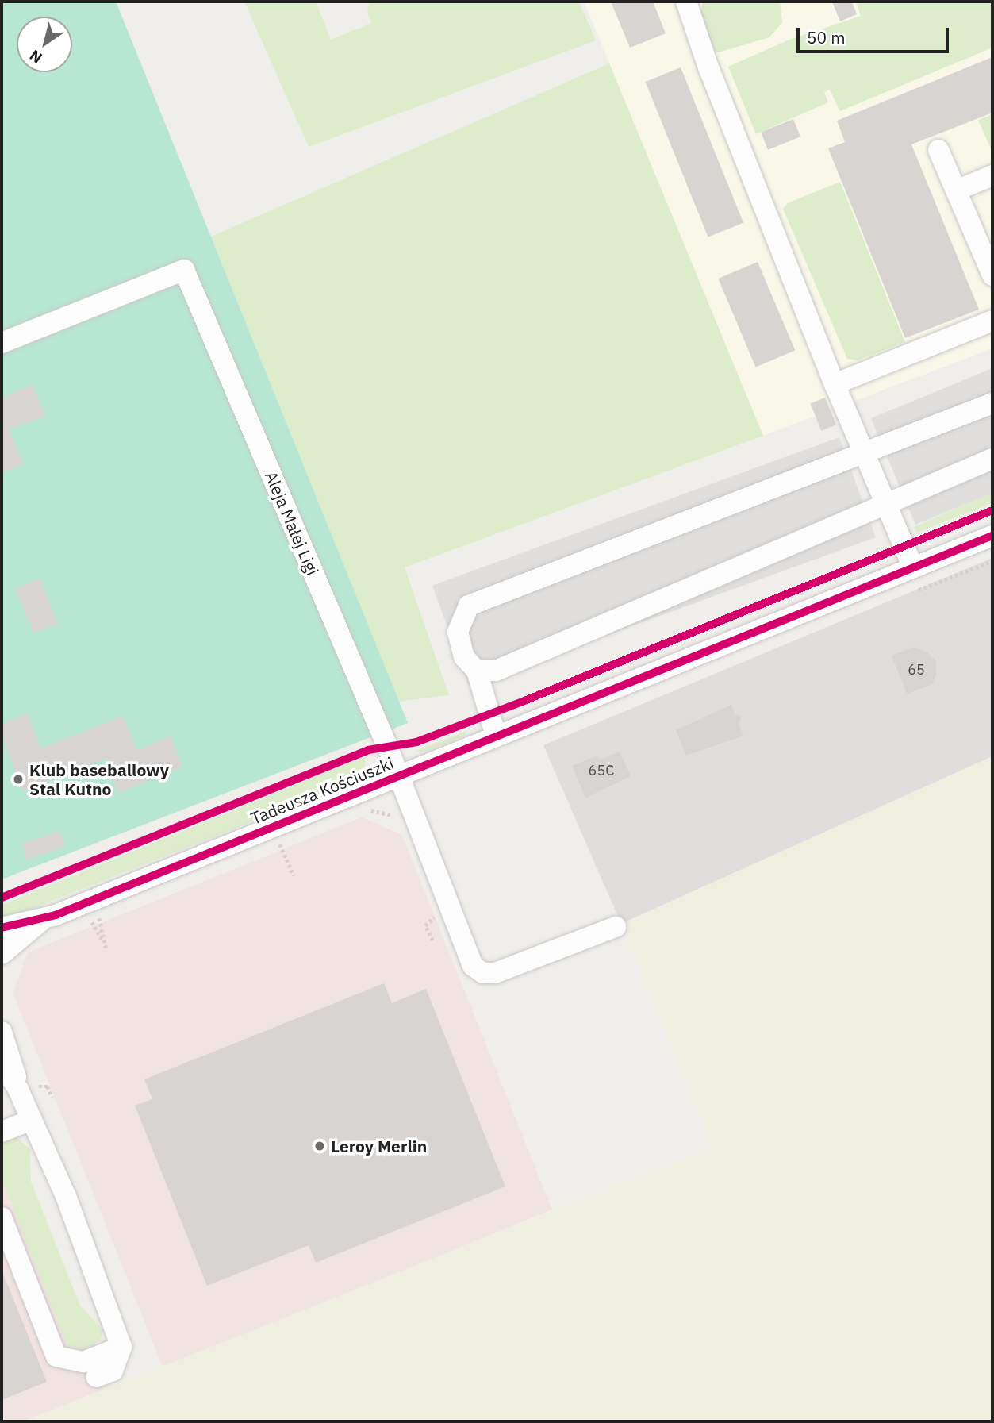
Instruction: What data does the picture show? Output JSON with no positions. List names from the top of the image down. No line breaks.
{"streets":{"street":["Aleja Małej Ligi","Tadeusza Kościuszki"]},"crossings":[["Aleja Małej Ligi","Tadeusza Kościuszki"]],"places":["Klub baseballowy Stal Kutno","Leroy Merlin"],"house_numbers":["65","65C"],"scale_bar":"50 m","north":"bottom left"}
